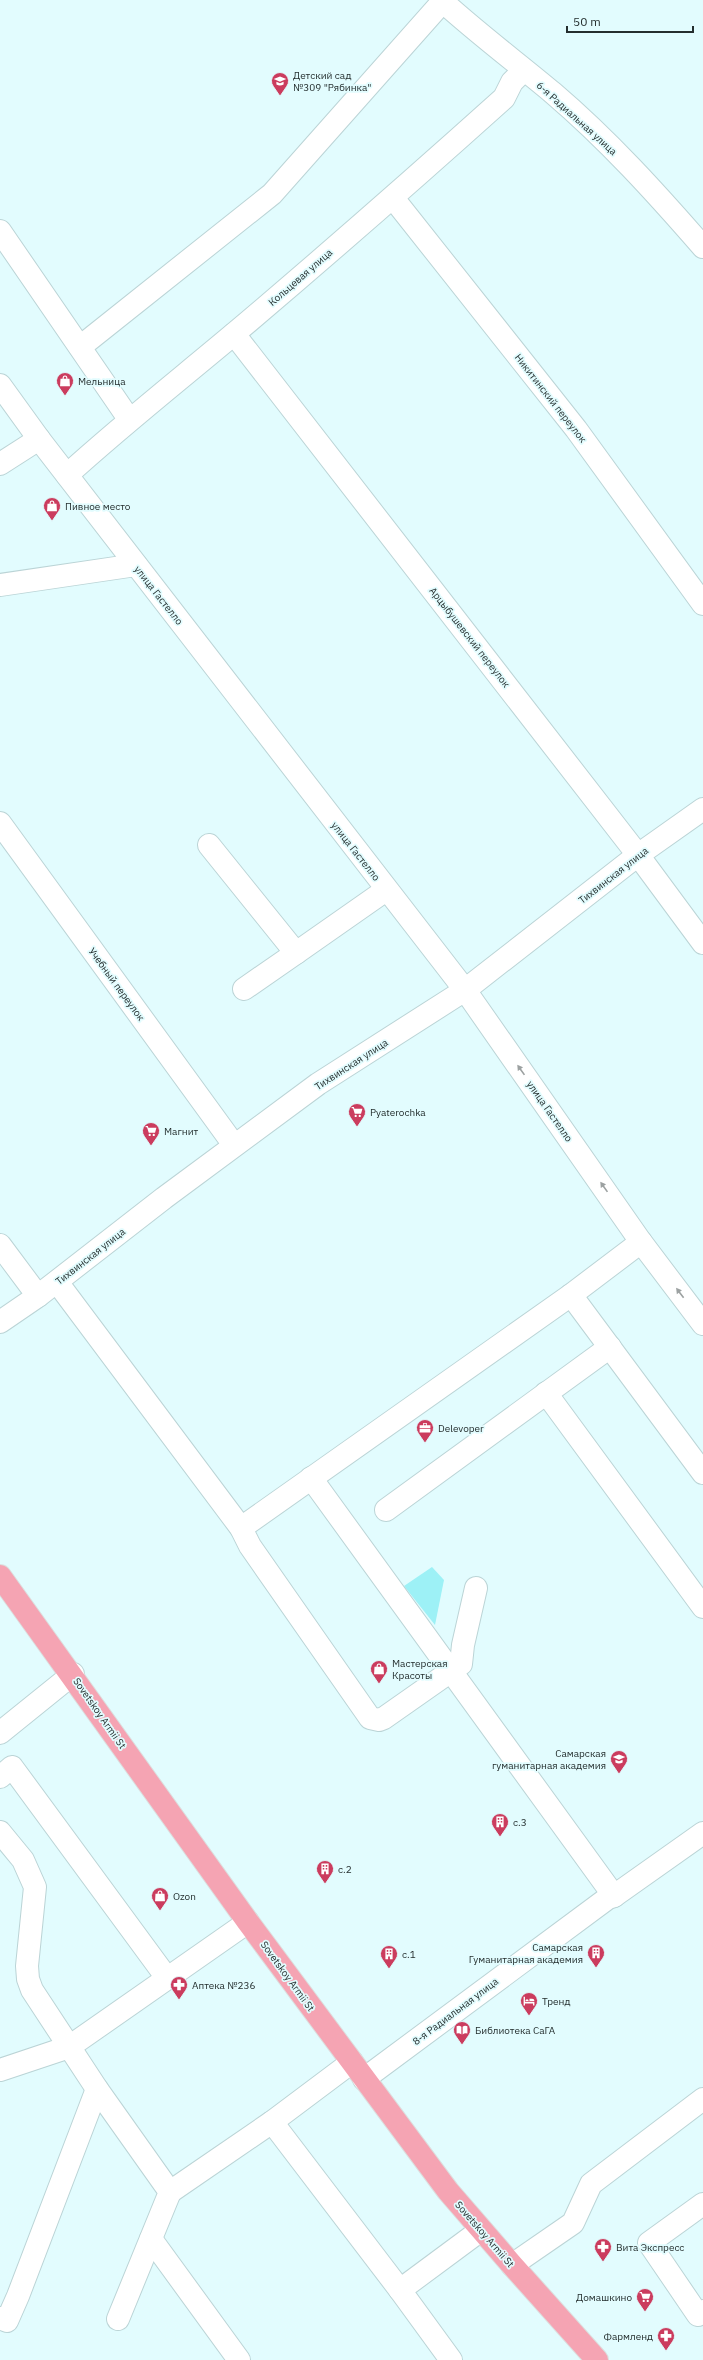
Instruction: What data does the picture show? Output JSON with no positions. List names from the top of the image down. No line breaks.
{"streets":{"main road":["Sovetskoy Armii St"],"street":["6-я Радиальная улица","Кольцевая улица","Никитинский переулок","улица Гастелло","Арцыбушевский переулок","Тихвинская улица","Учебный переулок","8-я Радиальная улица"]},"crossings":[["6-я Радиальная улица","Кольцевая улица"],["Кольцевая улица","Никитинский переулок"],["Кольцевая улица","улица Гастелло"],["Кольцевая улица","Арцыбушевский переулок"],["улица Гастелло","Тихвинская улица"],["Арцыбушевский переулок","Тихвинская улица"],["Тихвинская улица","Учебный переулок"],["Sovetskoy Armii St","8-я Радиальная улица"]],"places":{"school or university":["Детский сад №309 \"Рябинка\"","Самарская гуманитарная академия"],"shop":["Мельница","Пивное место","Мастерская Красоты","Ozon"],"supermarket":["Pyaterochka","Магнит","Домашкино"],"office":["Delevoper"],"building":["с.3","с.2","Самарская Гуманитарная академия","с.1"],"pharmacy":["Аптека №236","Вита Экспресс","Фармленд"],"hotel":["Тренд"],"library":["Библиотека СаГА"]},"scale_bar":"50 m"}
